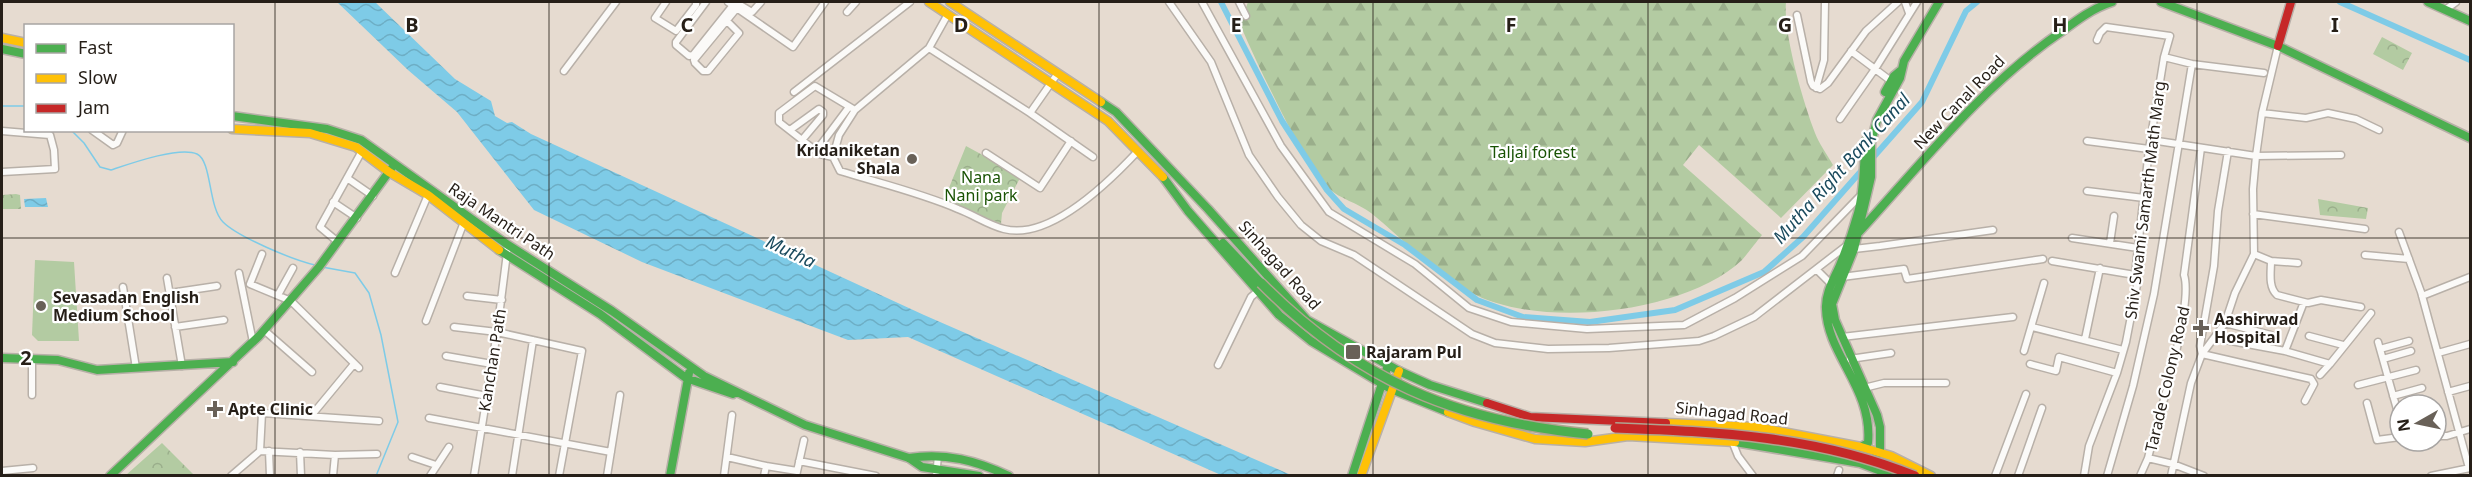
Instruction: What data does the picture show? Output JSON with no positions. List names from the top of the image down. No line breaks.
{"streets":{"main road":["New Canal Road","Raja Mantri Path","Sinhagad Road"],"street":["Shiv Swami Samarth Math Marg","Kanchan Path","Tarade Colony Road"]},"crossings":[["Raja Mantri Path","Kanchan Path"]],"water":["Mutha Right Bank Canal","Mutha"],"parks":["Taljai forest","Nana Nani park"],"places":{"other":["Kridaniketan Shala","Sevasadan English Medium School"],"health":["Aashirwad Hospital","Apte Clinic"],"transit":["Rajaram Pul"]},"legend":["Fast","Slow","Jam"],"north":"left","grid":{"columns":["B","C","D","E","F","G","H","I"],"rows":["2"]}}
